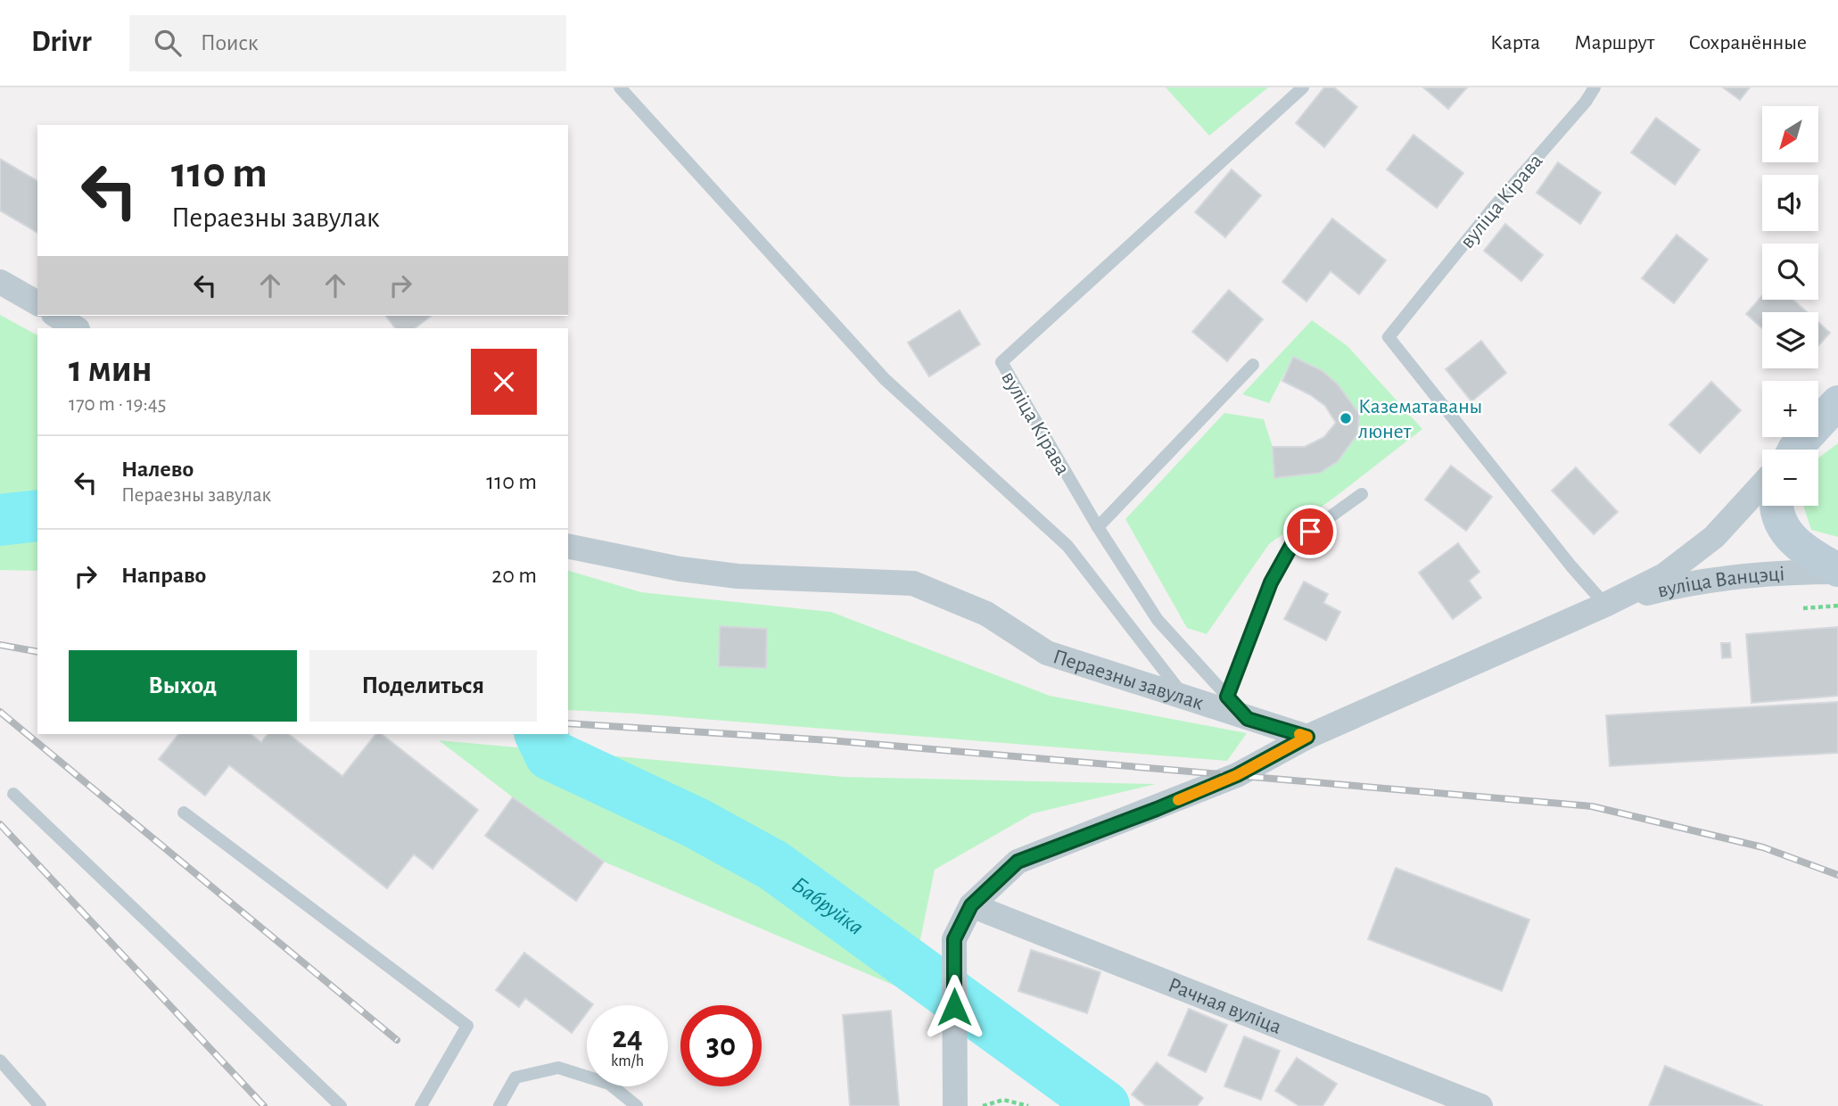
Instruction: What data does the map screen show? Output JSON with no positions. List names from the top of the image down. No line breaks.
{"streets":{"street":["вуліца Ванцэці","Пераезны завулак","Рачная вуліца"],"lane":["вуліца Кірава"]},"crossings":[["вуліца Кірава","вуліца Ванцэці"],["вуліца Кірава","Пераезны завулак"]],"water":["Бабруйка"],"places":["Казематаваны люнет"],"north":"bottom left","page":{"header":"Drivr","search":"Поиск","nav":["Карта","Маршрут","Сохранённые"],"map_buttons":["+","−"],"turn":["110 m","Пераезны завулак"],"heading":["1 мин","170 m · 19:45"],"list":[{"name":"Налево","note":"Пераезны завулак","value":"110 m"},{"name":"Направо","value":"20 m"}],"buttons":["Выход","Поделиться"],"speed":"24 km/h","limit":"30"}}
